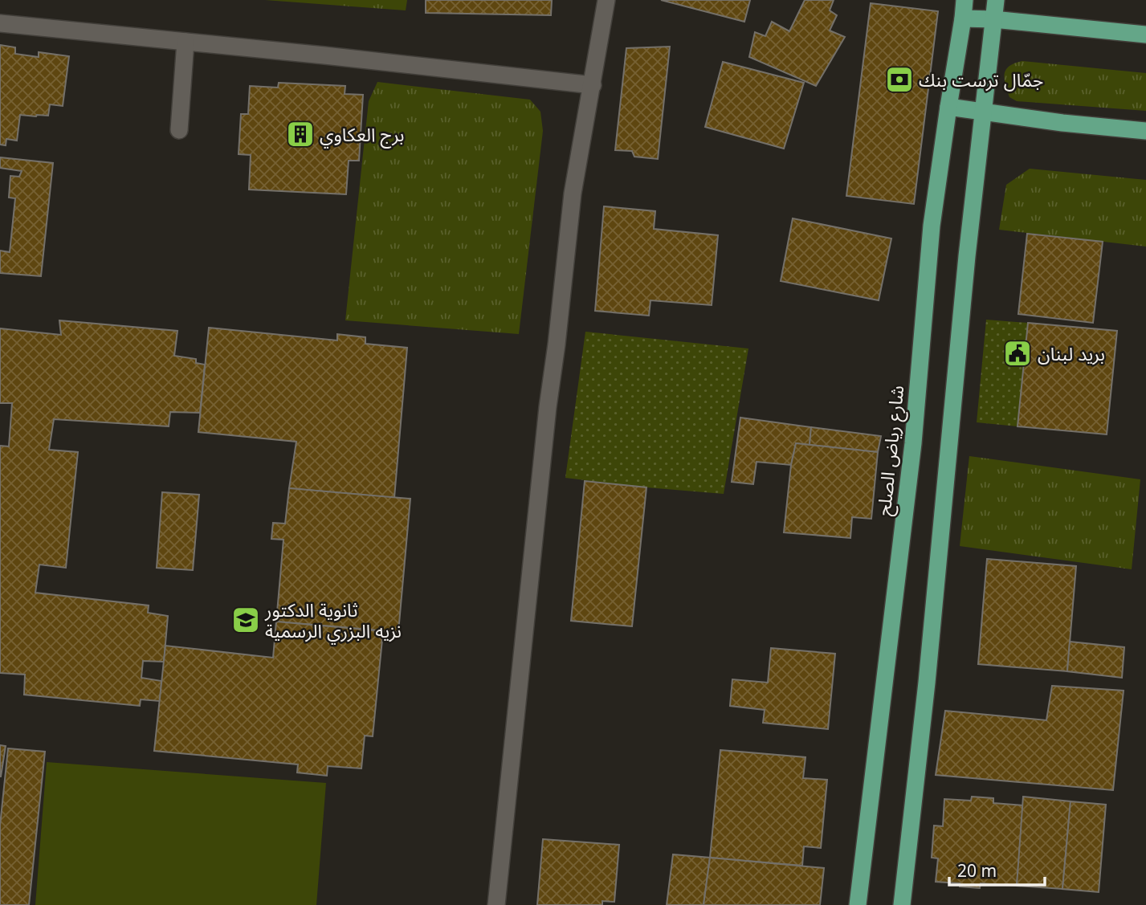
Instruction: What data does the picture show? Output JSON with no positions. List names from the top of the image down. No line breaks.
{"streets":{"main road":["شارع رياض الصلح"]},"places":{"bank":["جمّال ترست بنك"],"building":["برج العكاوي"],"public building":["بريد لبنان"],"school or university":["ثانوية الدكتور نزيه البزري الرسمية"]},"scale_bar":"20 m"}
